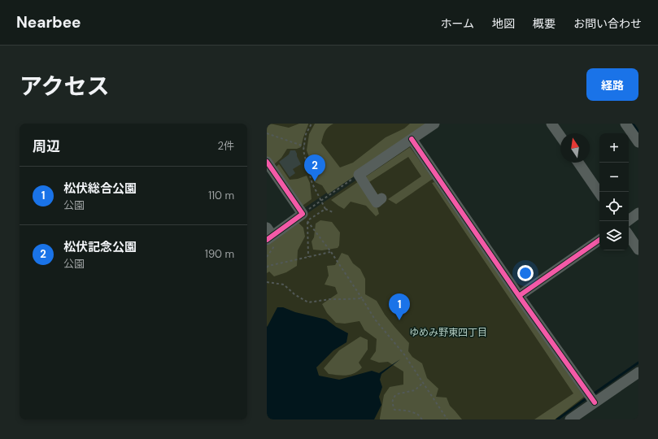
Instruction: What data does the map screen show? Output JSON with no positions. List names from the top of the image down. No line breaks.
{"districts":["ゆめみ野東四丁目"],"north":"top","page":{"header":"Nearbee","nav":["ホーム","地図","概要","お問い合わせ"],"title":"アクセス","buttons":"経路","heading":["周辺","2件"],"map_buttons":["+","−"],"pins":["2","1"],"list":[{"mark":"1","name":"松伏総合公園","note":"公園","value":"110 m"},{"mark":"2","name":"松伏記念公園","note":"公園","value":"190 m"}]}}
